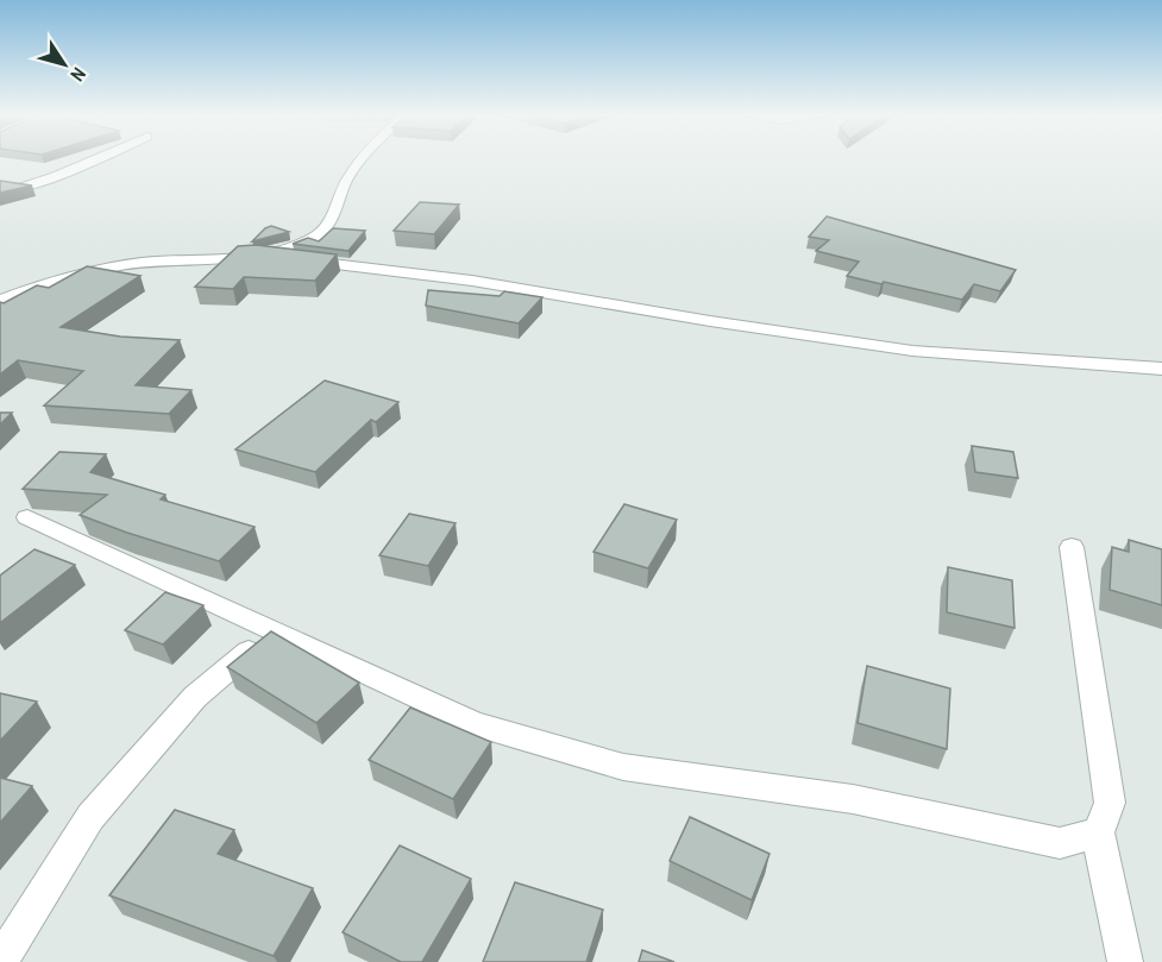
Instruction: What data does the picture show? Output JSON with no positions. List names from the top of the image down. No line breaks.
{"north":"bottom right"}
